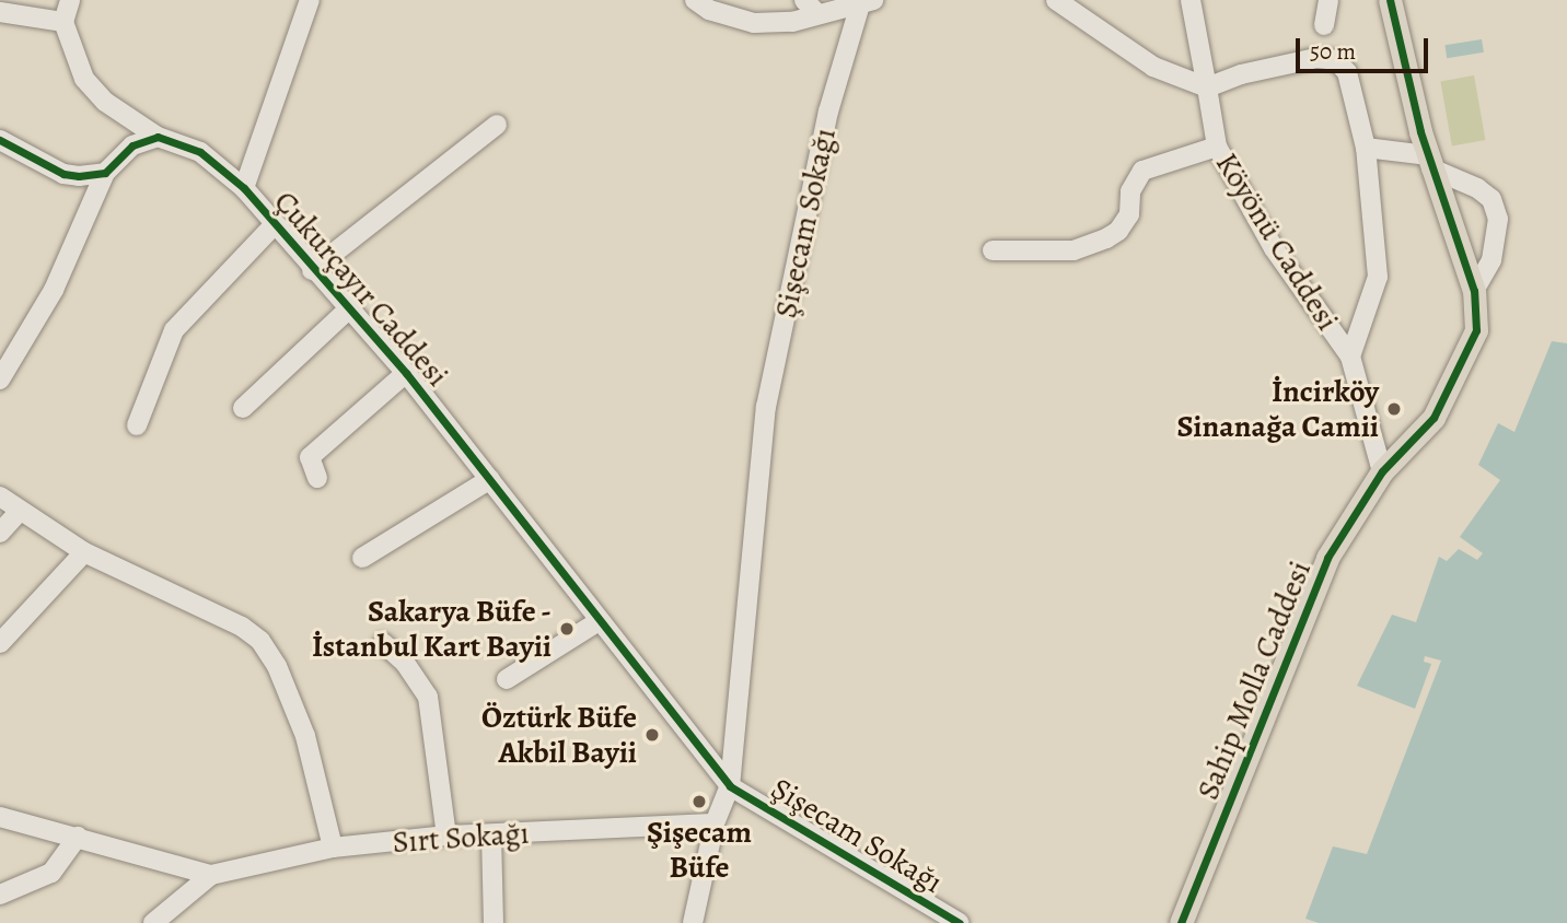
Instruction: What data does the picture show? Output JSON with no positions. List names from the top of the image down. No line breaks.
{"streets":{"main road":["Sahip Molla Caddesi"],"street":["Şişecam Sokağı","Köyönü Caddesi","Çukurçayır Caddesi","Sırt Sokağı"]},"crossings":[["Şişecam Sokağı","Çukurçayır Caddesi"],["Köyönü Caddesi","Sahip Molla Caddesi"]],"places":["İncirköy Sinanağa Camii","Sakarya Büfe - İstanbul Kart Bayii","Öztürk Büfe Akbil Bayii","Şişecam Büfe"],"scale_bar":"50 m"}
